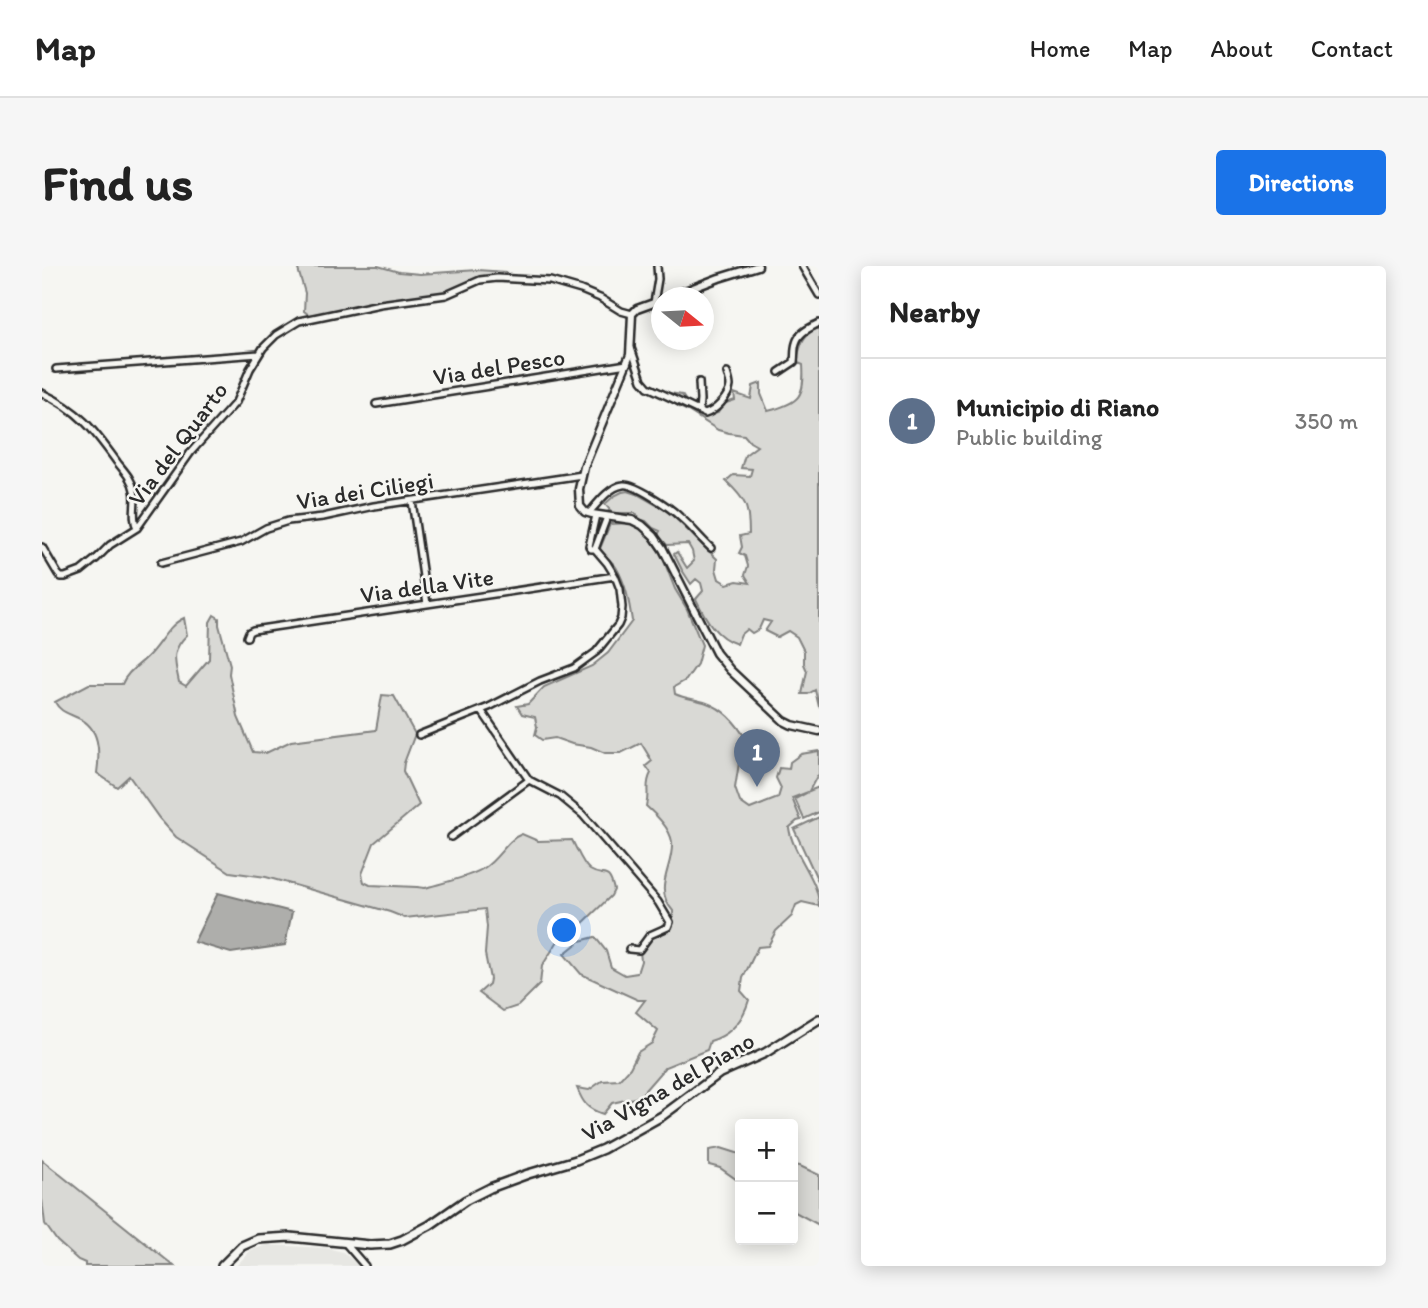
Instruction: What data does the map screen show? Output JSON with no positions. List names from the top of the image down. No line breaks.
{"streets":{"main road":["Via Vigna del Piano"],"street":["Via del Pesco","Via del Quarto","Via dei Ciliegi","Via della Vite"]},"north":"right","page":{"header":"Map","nav":["Home","Map","About","Contact"],"buttons":"Directions","title":"Find us","heading":"Nearby","list":[{"mark":"1","name":"Municipio di Riano","note":"Public building","value":"350 m"}],"pins":"1","map_buttons":["+","−"]}}
